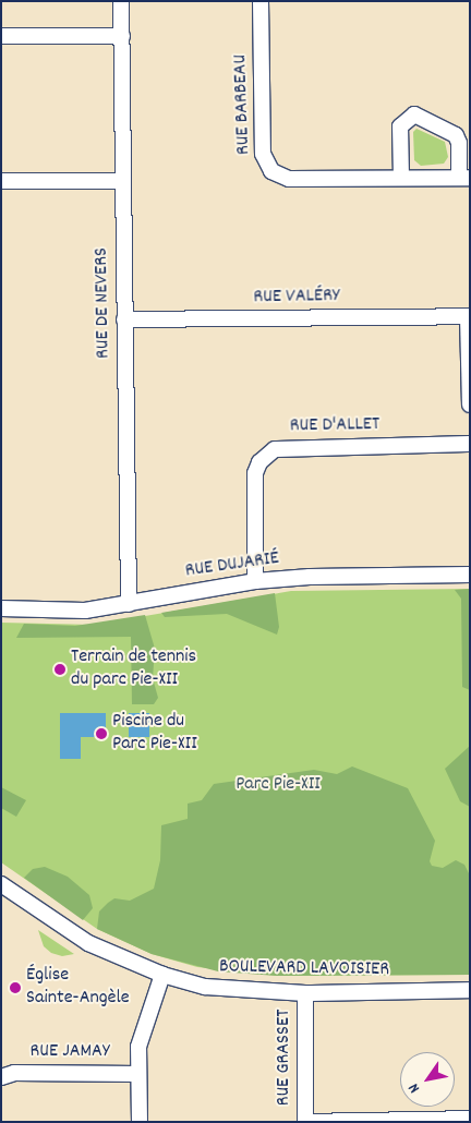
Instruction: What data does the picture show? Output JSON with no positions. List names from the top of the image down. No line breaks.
{"streets":{"street":["RUE BARBEAU","RUE VALÉRY","RUE DE NEVERS","RUE D'ALLET","RUE DUJARIÉ","BOULEVARD LAVOISIER","RUE JAMAY","RUE GRASSET"]},"crossings":[["RUE VALÉRY","RUE DE NEVERS"],["RUE DE NEVERS","RUE DUJARIÉ"],["RUE D'ALLET","RUE DUJARIÉ"],["BOULEVARD LAVOISIER","RUE GRASSET"]],"parks":["Parc Pie-XII"],"places":["Terrain de tennis du parc Pie-XII","Piscine du Parc Pie-XII","Église Sainte-Angèle"],"north":"bottom left"}
